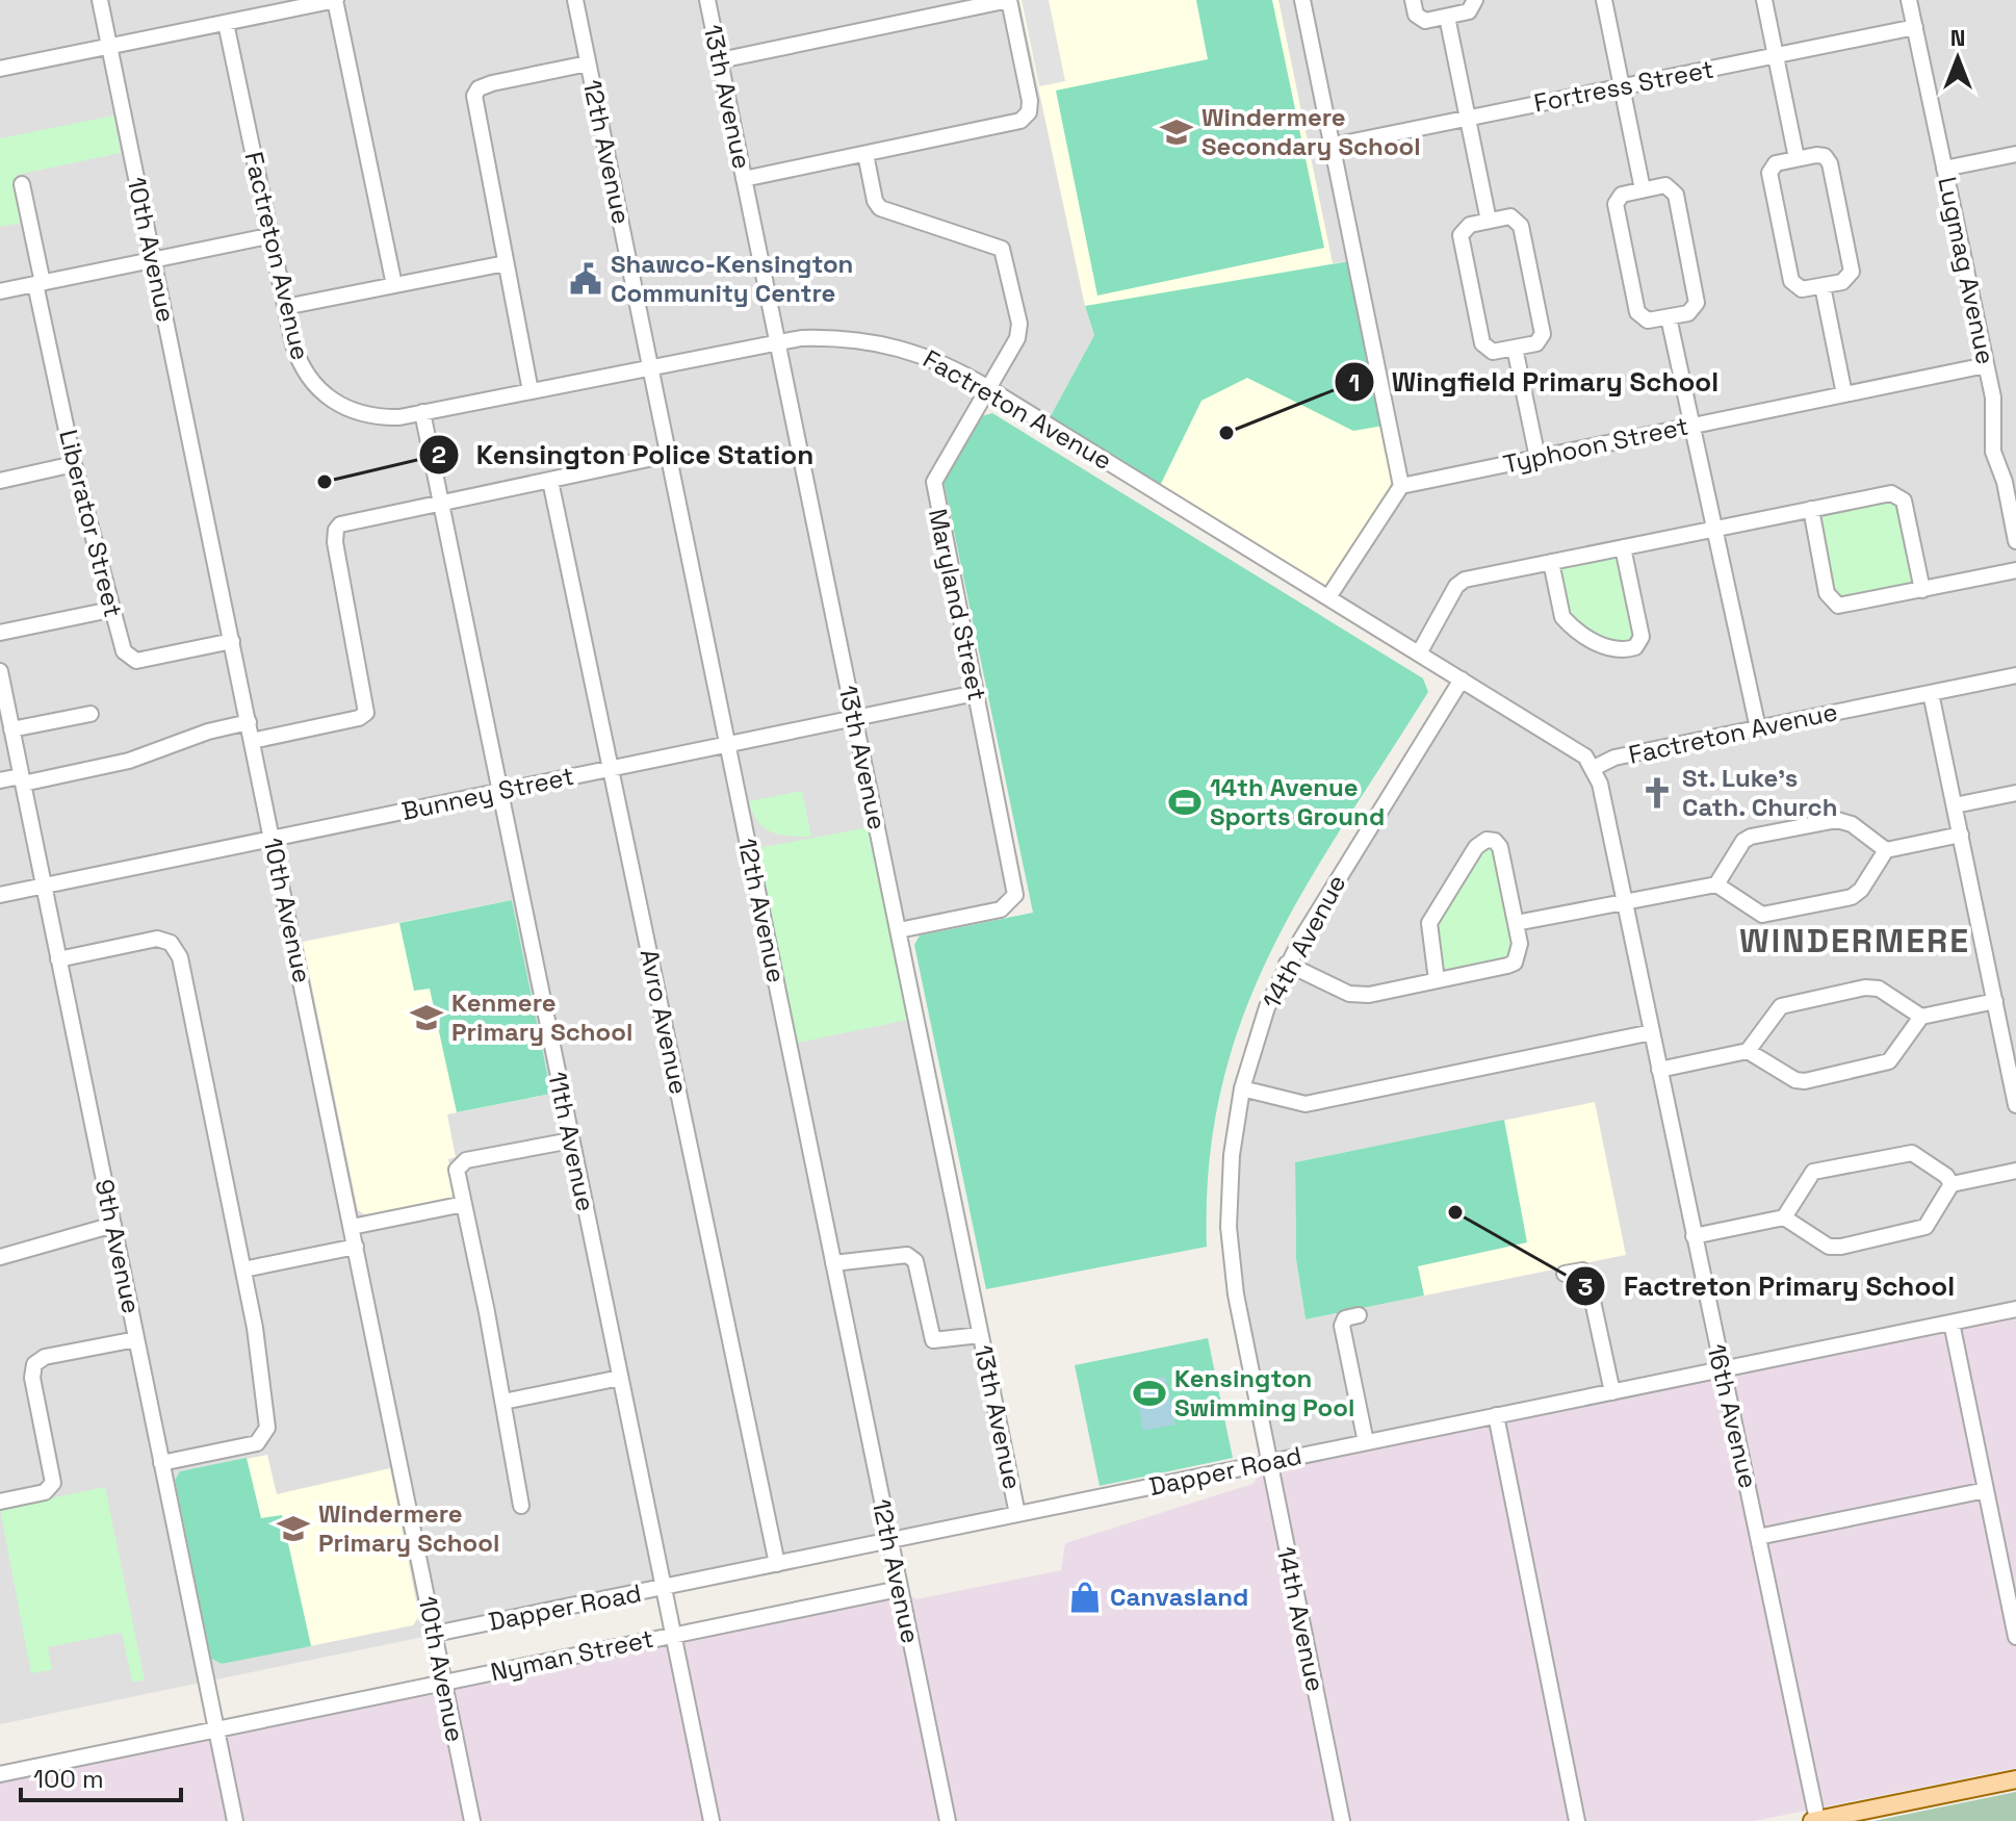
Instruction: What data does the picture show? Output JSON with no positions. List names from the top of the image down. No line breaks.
{"streets":{"street":["Fortress Street","13th Avenue","12th Avenue","10th Avenue","Factreton Avenue","Lugmag Avenue","Typhoon Street","Liberator Street","Maryland Street","Bunney Street","14th Avenue","Avro Avenue","11th Avenue","9th Avenue","16th Avenue","Dapper Road","Nyman Street"]},"crossings":[["Fortress Street","Lugmag Avenue"],["13th Avenue","Factreton Avenue"],["13th Avenue","Maryland Street"],["13th Avenue","Bunney Street"],["13th Avenue","Dapper Road"],["12th Avenue","Factreton Avenue"],["12th Avenue","Bunney Street"],["12th Avenue","Dapper Road"],["12th Avenue","Nyman Street"],["10th Avenue","Liberator Street"],["10th Avenue","Bunney Street"],["10th Avenue","Dapper Road"],["10th Avenue","Nyman Street"],["Factreton Avenue","Maryland Street"],["Factreton Avenue","14th Avenue"],["Factreton Avenue","11th Avenue"],["Factreton Avenue","16th Avenue"],["Lugmag Avenue","Typhoon Street"],["Maryland Street","Bunney Street"],["Bunney Street","Avro Avenue"],["Bunney Street","11th Avenue"],["Bunney Street","9th Avenue"],["14th Avenue","Dapper Road"],["Avro Avenue","Dapper Road"],["11th Avenue","Dapper Road"],["11th Avenue","Nyman Street"],["9th Avenue","Nyman Street"],["16th Avenue","Dapper Road"]],"districts":["WINDERMERE"],"places":{"school or university":["Windermere Secondary School","Kenmere Primary School","Windermere Primary School"],"public building":["Shawco-Kensington Community Centre"],"other":["Wingfield Primary School","Kensington Police Station","Factreton Primary School"],"church":["St. Luke's Cath. Church"],"sports":["14th Avenue Sports Ground","Kensington Swimming Pool"],"shop":["Canvasland"]},"scale_bar":"100 m","north":"top"}
